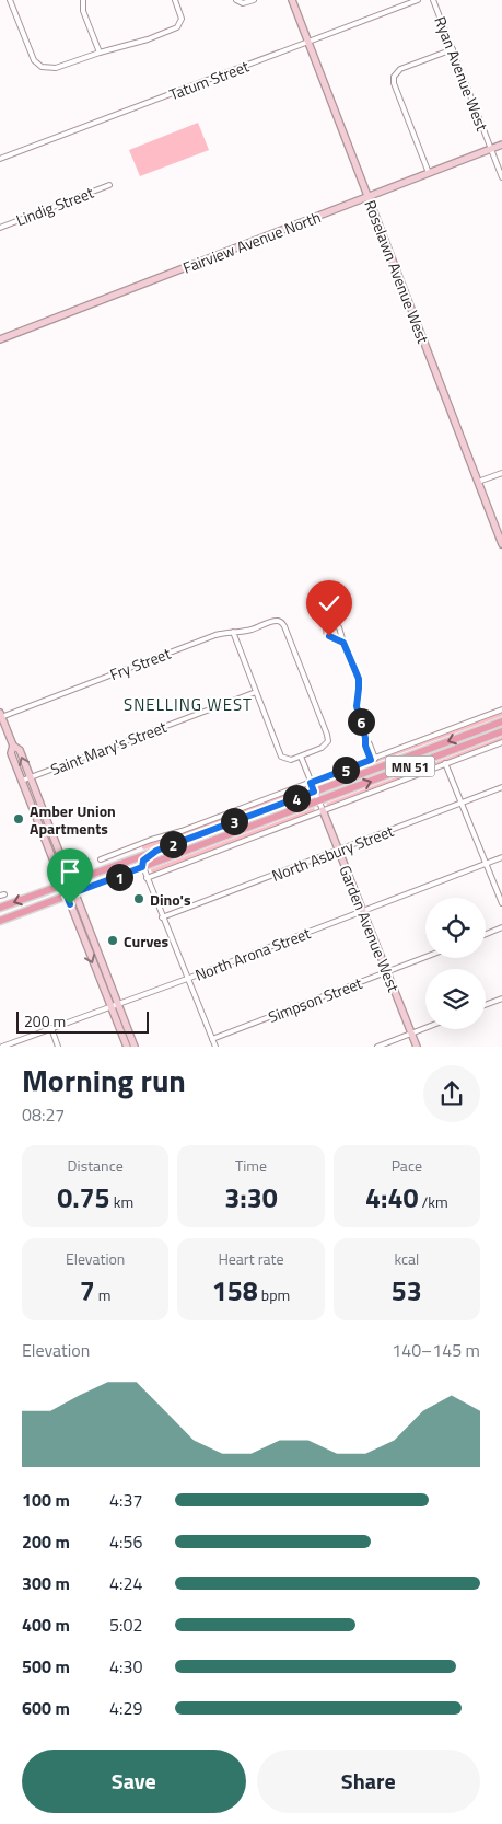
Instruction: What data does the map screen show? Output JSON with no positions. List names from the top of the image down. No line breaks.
{"streets":{"main road":["MN 51"],"street":["Ryan Avenue West","Tatum Street","Lindig Street","Fairview Avenue North","Roselawn Avenue West","Fry Street","Saint Mary's Street","North Asbury Street","Garden Avenue West","North Arona Street","Simpson Street"]},"crossings":[["Ryan Avenue West","Fairview Avenue North"],["Tatum Street","Roselawn Avenue West"],["Fairview Avenue North","Roselawn Avenue West"],["North Asbury Street","Garden Avenue West"],["Garden Avenue West","North Arona Street"],["Garden Avenue West","Simpson Street"]],"districts":["SNELLING WEST"],"places":["Amber Union Apartments","Dino's","Curves"],"scale_bar":"200 m","page":{"pins":["6","5","4","3","2","1"],"scale":"200 m","heading":["Morning run","08:27"],"stats":[["Distance","0.75 km"],["Time","3:30"],["Pace","4:40 /km"],["Elevation","7 m"],["Heart rate","158 bpm"],["kcal","53"]],"chart":["Elevation","140–145 m"],"list":[{"name":"100 m","note":"4:37"},{"name":"200 m","note":"4:56"},{"name":"300 m","note":"4:24"},{"name":"400 m","note":"5:02"},{"name":"500 m","note":"4:30"},{"name":"600 m","note":"4:29"}],"buttons":["Save","Share"]}}
